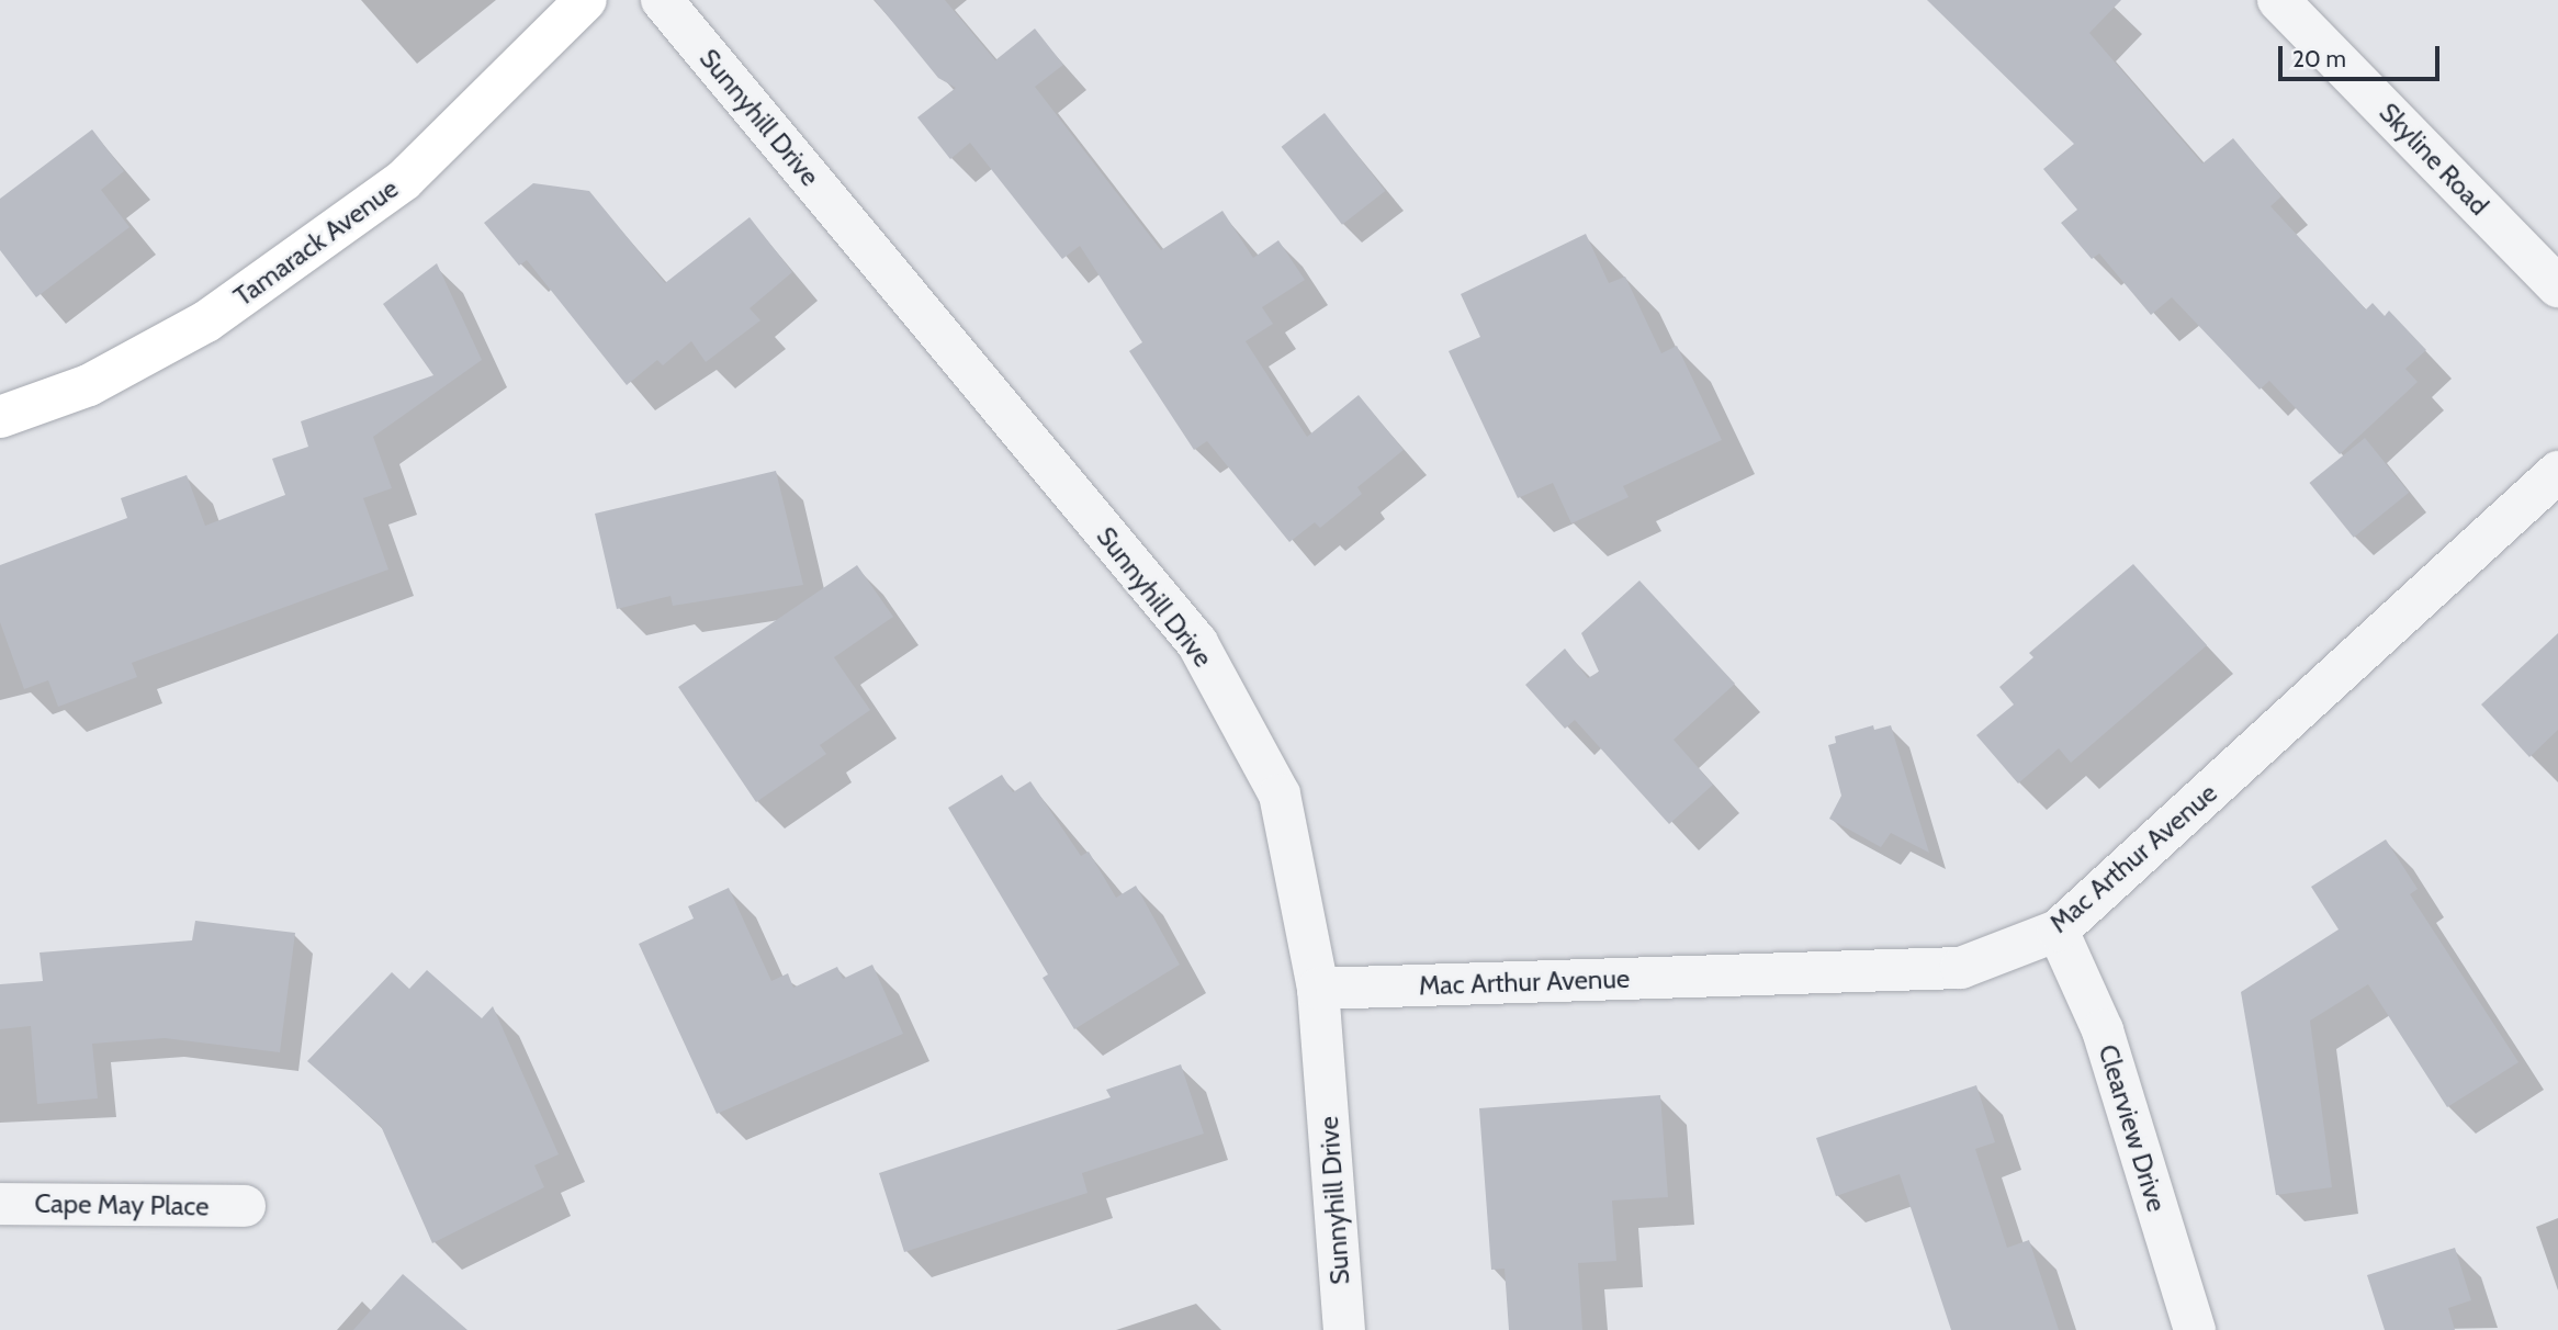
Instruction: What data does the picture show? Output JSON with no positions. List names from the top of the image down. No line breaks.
{"streets":{"main road":["Tamarack Avenue"],"street":["Sunnyhill Drive","Skyline Road","Mac Arthur Avenue","Clearview Drive","Cape May Place"]},"crossings":[["Sunnyhill Drive","Mac Arthur Avenue"],["Mac Arthur Avenue","Clearview Drive"]],"scale_bar":"20 m"}
